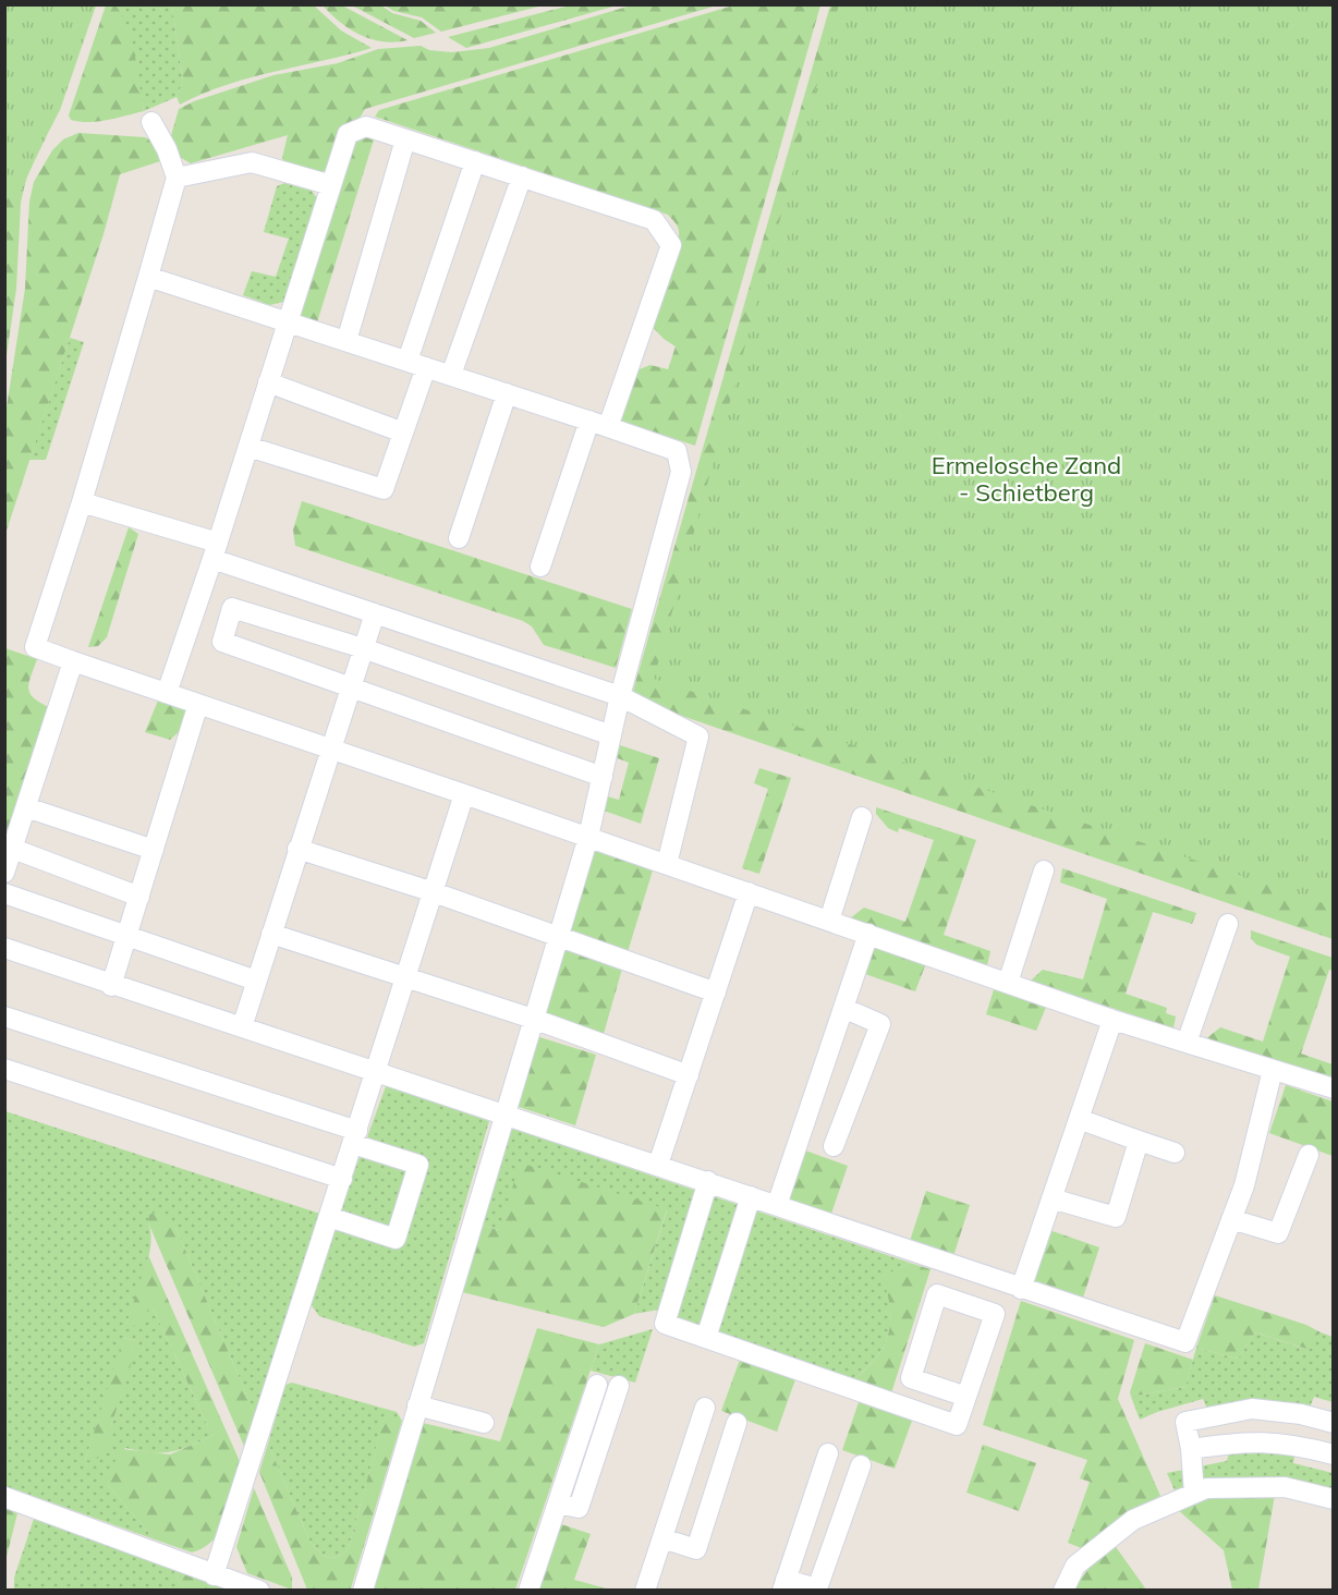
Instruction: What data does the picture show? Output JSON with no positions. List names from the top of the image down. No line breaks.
{"parks":["Ermelosche Zand - Schietberg"]}
